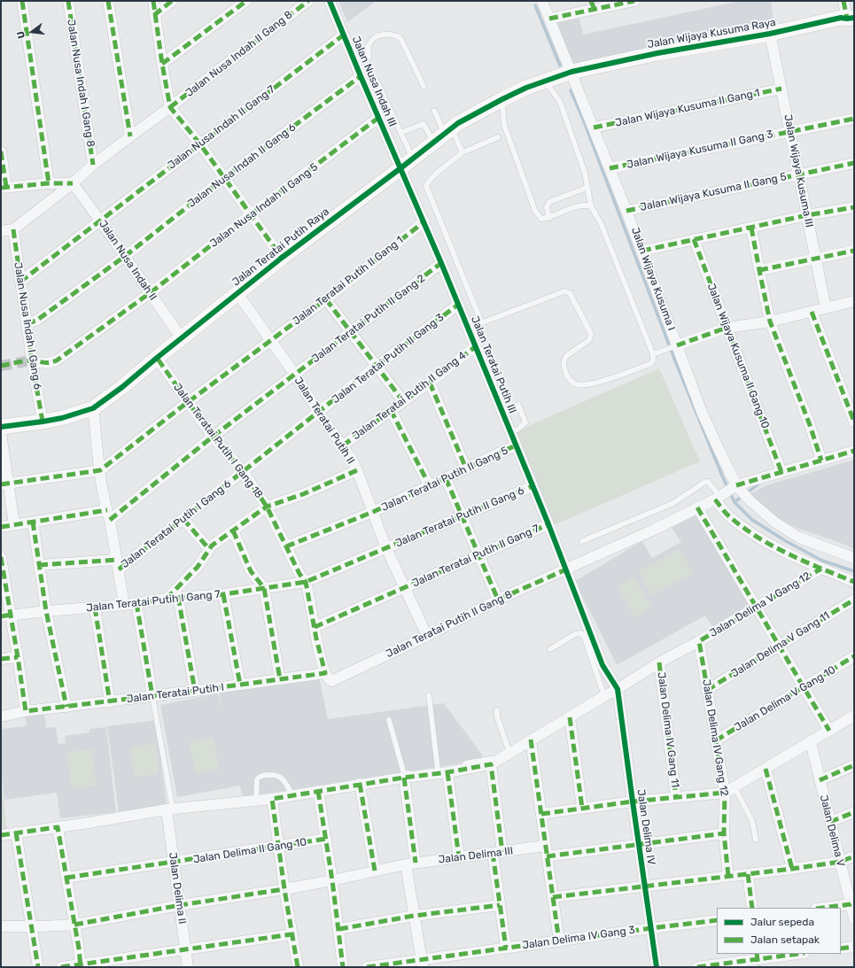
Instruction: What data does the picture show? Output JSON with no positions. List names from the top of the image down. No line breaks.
{"streets":{"street":["Jalan Wijaya Kusuma Raya","Jalan Nusa Indah II Gang 8","Jalan Nusa Indah III","Jalan Nusa Indah I Gang 8","Jalan Wijaya Kusuma II Gang 1","Jalan Nusa Indah II Gang 7","Jalan Wijaya Kusuma II Gang 3","Jalan Nusa Indah II Gang 6","Jalan Wijaya Kusuma III","Jalan Wijaya Kusuma II Gang 5","Jalan Nusa Indah II Gang 5","Jalan Teratai Putih Raya","Jalan Nusa Indah II","Jalan Wijaya Kusuma I","Jalan Teratai Putih II Gang 1","Jalan Teratai Putih II Gang 2","Jalan Nusa Indah I Gang 6","Jalan Wijaya Kusuma II Gang 10","Jalan Teratai Putih II Gang 3","Jalan Teratai Putih III","Jalan Teratai Putih II Gang 4","Jalan Teratai Putih II","Jalan Teratai Putih I Gang 18","Jalan Teratai Putih II Gang 5","Jalan Teratai Putih II Gang 6","Jalan Teratai Putih I Gang 6","Jalan Teratai Putih II Gang 7","Jalan Teratai Putih I Gang 7","Jalan Delima V Gang 12","Jalan Teratai Putih II Gang 8","Jalan Delima V Gang 11","Jalan Teratai Putih I","Jalan Delima V Gang 10","Jalan Delima IV Gang 11","Jalan Delima IV Gang 12","Jalan Delima IV","Jalan Delima V","Jalan Delima II Gang 10","Jalan Delima III","Jalan Delima II","Jalan Delima IV Gang 3"]},"crossings":[["Jalan Wijaya Kusuma Raya","Jalan Wijaya Kusuma III"],["Jalan Wijaya Kusuma Raya","Jalan Teratai Putih Raya"],["Jalan Wijaya Kusuma Raya","Jalan Wijaya Kusuma I"],["Jalan Nusa Indah III","Jalan Nusa Indah II Gang 7"],["Jalan Nusa Indah III","Jalan Nusa Indah II Gang 6"],["Jalan Nusa Indah III","Jalan Nusa Indah II Gang 5"],["Jalan Nusa Indah III","Jalan Teratai Putih Raya"],["Jalan Nusa Indah III","Jalan Teratai Putih III"],["Jalan Wijaya Kusuma II Gang 1","Jalan Wijaya Kusuma III"],["Jalan Wijaya Kusuma II Gang 1","Jalan Wijaya Kusuma I"],["Jalan Nusa Indah II Gang 7","Jalan Nusa Indah II"],["Jalan Nusa Indah II Gang 7","Jalan Nusa Indah I Gang 6"],["Jalan Wijaya Kusuma II Gang 3","Jalan Wijaya Kusuma III"],["Jalan Wijaya Kusuma II Gang 3","Jalan Wijaya Kusuma I"],["Jalan Nusa Indah II Gang 6","Jalan Nusa Indah II"],["Jalan Nusa Indah II Gang 6","Jalan Nusa Indah I Gang 6"],["Jalan Wijaya Kusuma III","Jalan Wijaya Kusuma II Gang 5"],["Jalan Wijaya Kusuma II Gang 5","Jalan Wijaya Kusuma I"],["Jalan Nusa Indah II Gang 5","Jalan Nusa Indah II"],["Jalan Nusa Indah II Gang 5","Jalan Nusa Indah I Gang 6"],["Jalan Teratai Putih Raya","Jalan Nusa Indah II"],["Jalan Teratai Putih Raya","Jalan Wijaya Kusuma I"],["Jalan Teratai Putih Raya","Jalan Nusa Indah I Gang 6"],["Jalan Teratai Putih Raya","Jalan Teratai Putih III"],["Jalan Teratai Putih Raya","Jalan Teratai Putih II"],["Jalan Teratai Putih Raya","Jalan Teratai Putih I Gang 18"],["Jalan Teratai Putih II Gang 1","Jalan Teratai Putih III"],["Jalan Teratai Putih II Gang 1","Jalan Teratai Putih II"],["Jalan Teratai Putih II Gang 1","Jalan Teratai Putih I Gang 18"],["Jalan Teratai Putih II Gang 2","Jalan Teratai Putih III"],["Jalan Teratai Putih II Gang 2","Jalan Teratai Putih II"],["Jalan Teratai Putih II Gang 2","Jalan Teratai Putih I Gang 18"],["Jalan Teratai Putih II Gang 3","Jalan Teratai Putih III"],["Jalan Teratai Putih II Gang 3","Jalan Teratai Putih II"],["Jalan Teratai Putih II Gang 3","Jalan Teratai Putih I Gang 6"],["Jalan Teratai Putih III","Jalan Teratai Putih II Gang 4"],["Jalan Teratai Putih III","Jalan Teratai Putih II Gang 5"],["Jalan Teratai Putih III","Jalan Teratai Putih II Gang 6"],["Jalan Teratai Putih III","Jalan Teratai Putih II Gang 7"],["Jalan Teratai Putih III","Jalan Teratai Putih II Gang 8"],["Jalan Teratai Putih III","Jalan Delima IV"],["Jalan Teratai Putih II Gang 4","Jalan Teratai Putih II"],["Jalan Teratai Putih II","Jalan Teratai Putih II Gang 5"],["Jalan Teratai Putih II","Jalan Teratai Putih II Gang 6"],["Jalan Teratai Putih II","Jalan Teratai Putih I Gang 6"],["Jalan Teratai Putih II","Jalan Teratai Putih II Gang 7"],["Jalan Teratai Putih II","Jalan Teratai Putih II Gang 8"],["Jalan Teratai Putih I Gang 18","Jalan Teratai Putih II Gang 5"],["Jalan Teratai Putih I Gang 18","Jalan Teratai Putih II Gang 6"],["Jalan Teratai Putih I Gang 18","Jalan Teratai Putih I Gang 6"],["Jalan Teratai Putih I Gang 18","Jalan Teratai Putih II Gang 7"],["Jalan Teratai Putih I Gang 18","Jalan Teratai Putih I Gang 7"],["Jalan Teratai Putih I Gang 18","Jalan Teratai Putih II Gang 8"],["Jalan Teratai Putih I Gang 18","Jalan Teratai Putih I"],["Jalan Teratai Putih II Gang 6","Jalan Teratai Putih I Gang 7"],["Jalan Delima V Gang 12","Jalan Delima IV Gang 12"],["Jalan Teratai Putih II Gang 8","Jalan Teratai Putih I"],["Jalan Delima V Gang 11","Jalan Delima IV Gang 12"],["Jalan Delima V Gang 10","Jalan Delima IV Gang 12"],["Jalan Delima IV Gang 11","Jalan Delima IV Gang 12"],["Jalan Delima IV Gang 11","Jalan Delima IV"],["Jalan Delima IV","Jalan Delima IV Gang 3"],["Jalan Delima II Gang 10","Jalan Delima II"],["Jalan Delima III","Jalan Delima II"]],"legend":["Jalur sepeda","Jalan setapak"],"north":"left"}
